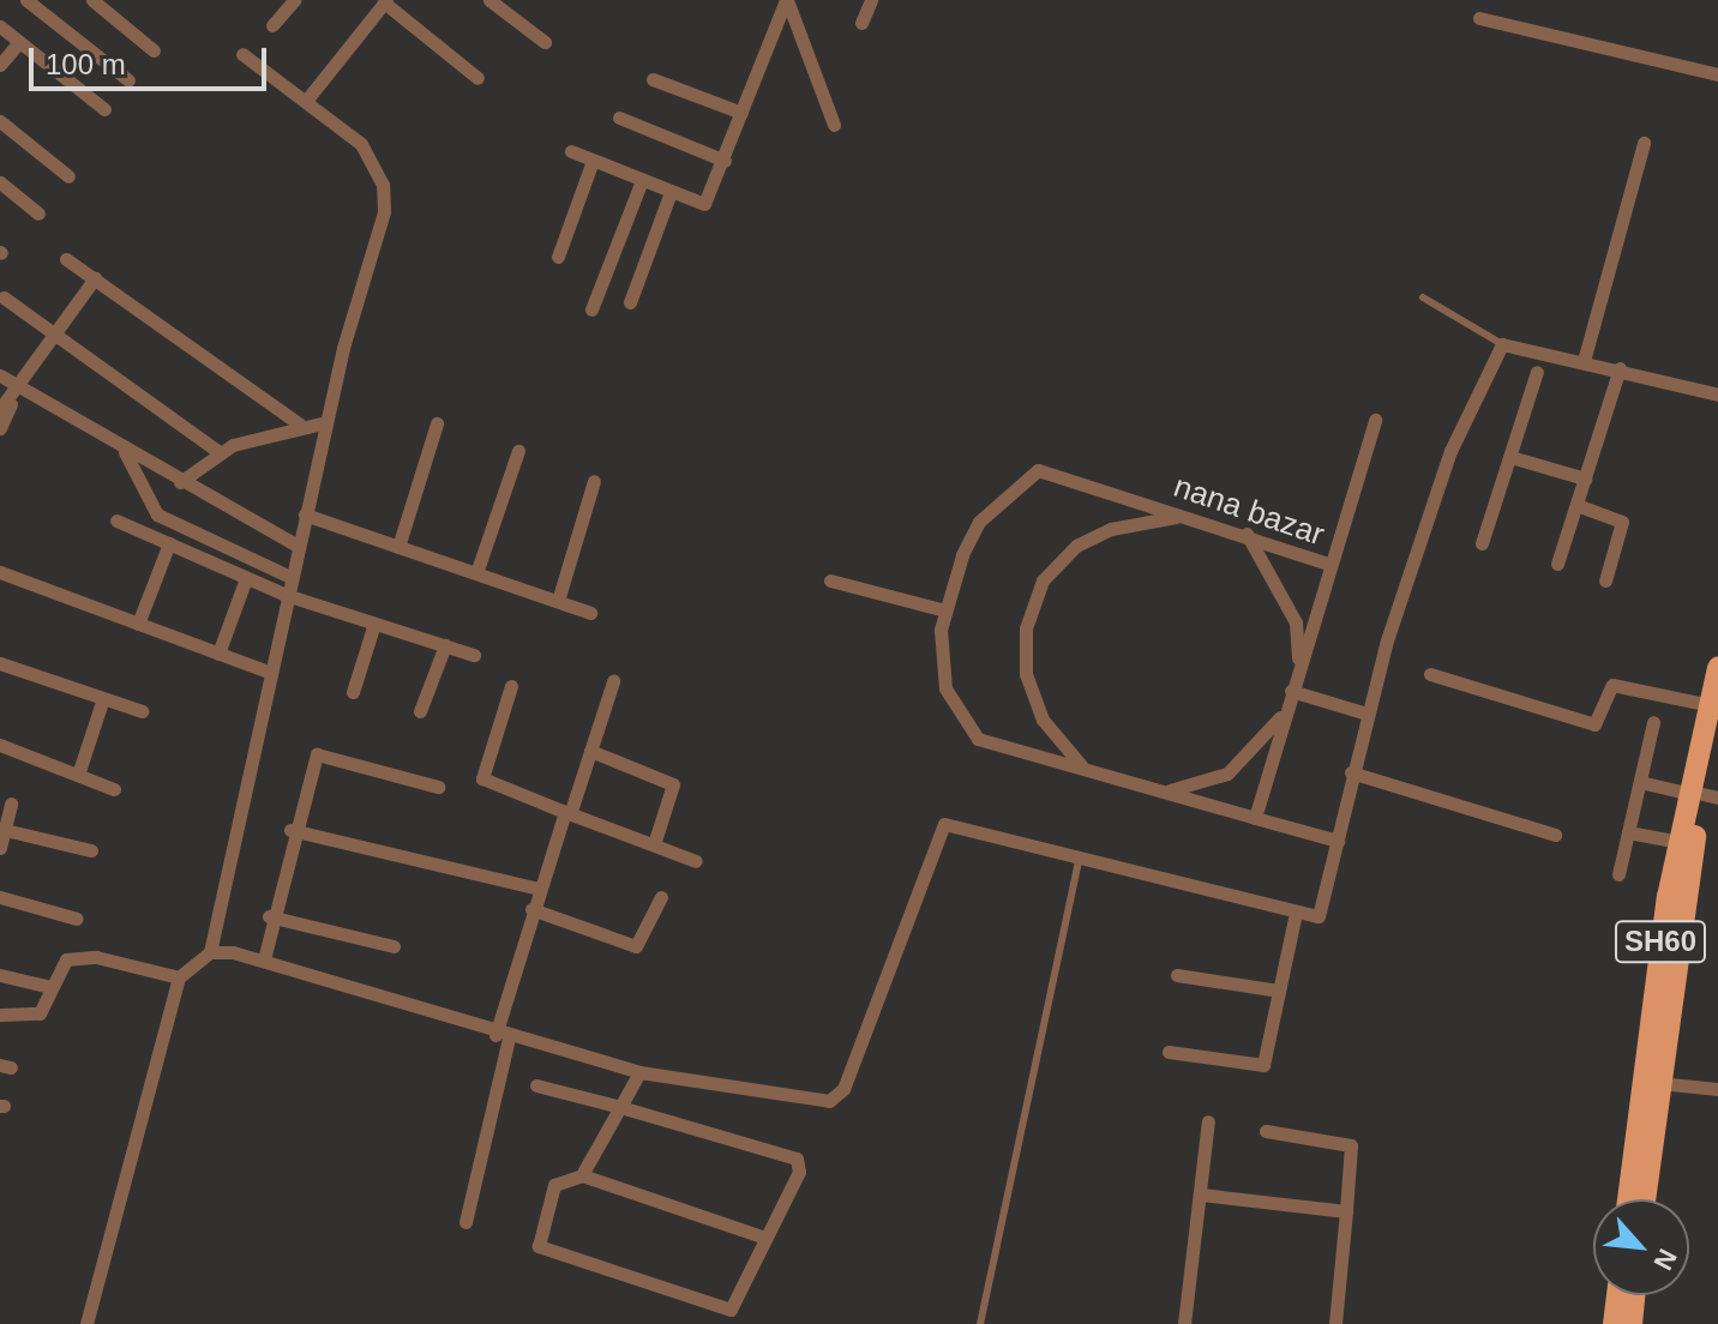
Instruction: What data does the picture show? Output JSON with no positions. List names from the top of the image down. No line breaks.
{"streets":{"main road":["SH60"],"street":["nana bazar"]},"scale_bar":"100 m","north":"bottom right"}
